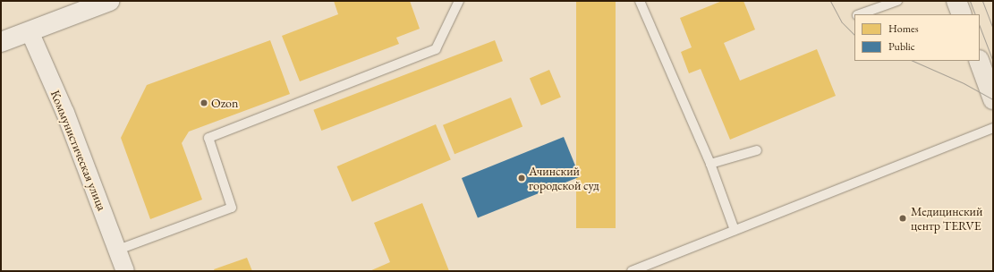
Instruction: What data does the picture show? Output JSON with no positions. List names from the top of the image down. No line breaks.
{"streets":{"street":["Коммунистическая улица"]},"places":["Ozon","Ачинский городской суд","Медицинский центр TERVE"],"legend":["Homes","Public"]}
